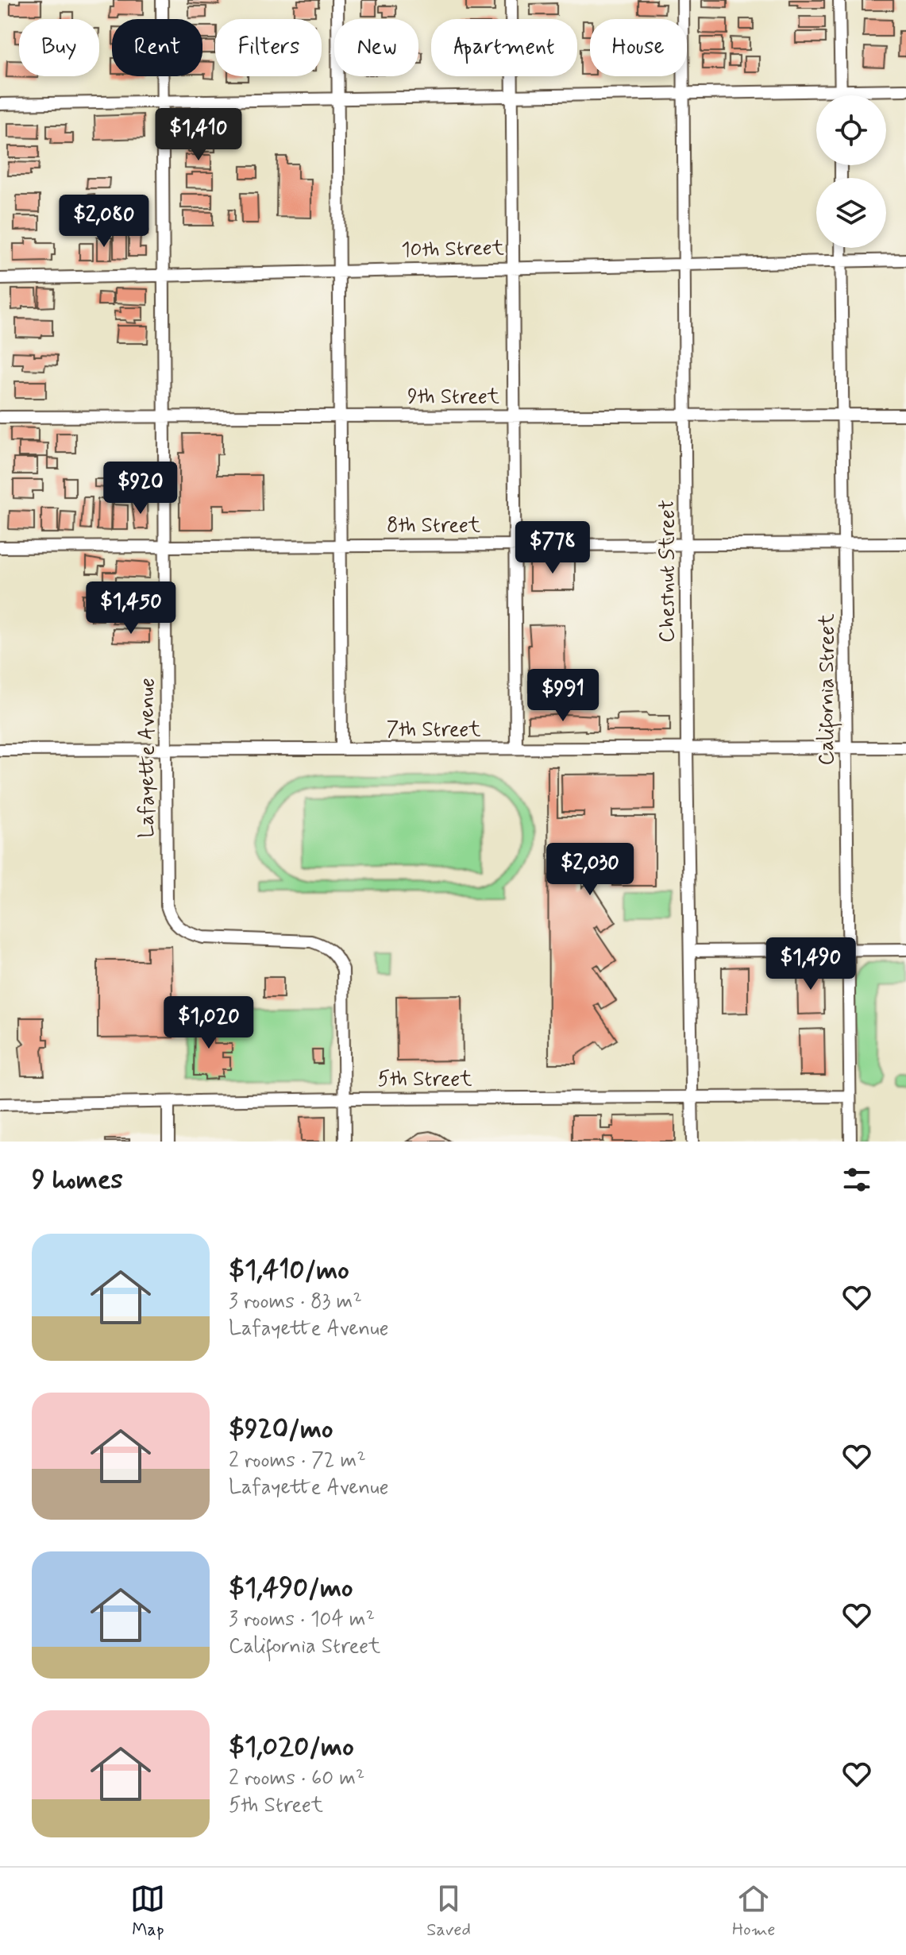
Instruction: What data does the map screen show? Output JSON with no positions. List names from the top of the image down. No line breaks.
{"streets":{"street":["10th Street","9th Street","8th Street","Chestnut Street","California Street","7th Street","Lafayette Avenue","5th Street"]},"crossings":[["10th Street","Chestnut Street"],["10th Street","California Street"],["10th Street","Lafayette Avenue"],["9th Street","Chestnut Street"],["9th Street","California Street"],["9th Street","Lafayette Avenue"],["8th Street","Chestnut Street"],["8th Street","California Street"],["8th Street","Lafayette Avenue"],["Chestnut Street","7th Street"],["Chestnut Street","5th Street"],["California Street","7th Street"],["California Street","5th Street"],["7th Street","Lafayette Avenue"],["Lafayette Avenue","5th Street"]],"page":{"chip":["Buy","Rent","Filters","New","Apartment","House"],"price":["$1,410","$2,080","$920","$778","$1,450","$991","$2,030","$1,490","$1,020"],"heading":"9 homes","list":[{"name":"$1,410/mo","note":"3 rooms · 83 m² · Lafayette Avenue"},{"name":"$920/mo","note":"2 rooms · 72 m² · Lafayette Avenue"},{"name":"$1,490/mo","note":"3 rooms · 104 m² · California Street"},{"name":"$1,020/mo","note":"2 rooms · 60 m² · 5th Street"}],"tabs":["Map","Saved","Home"]}}
